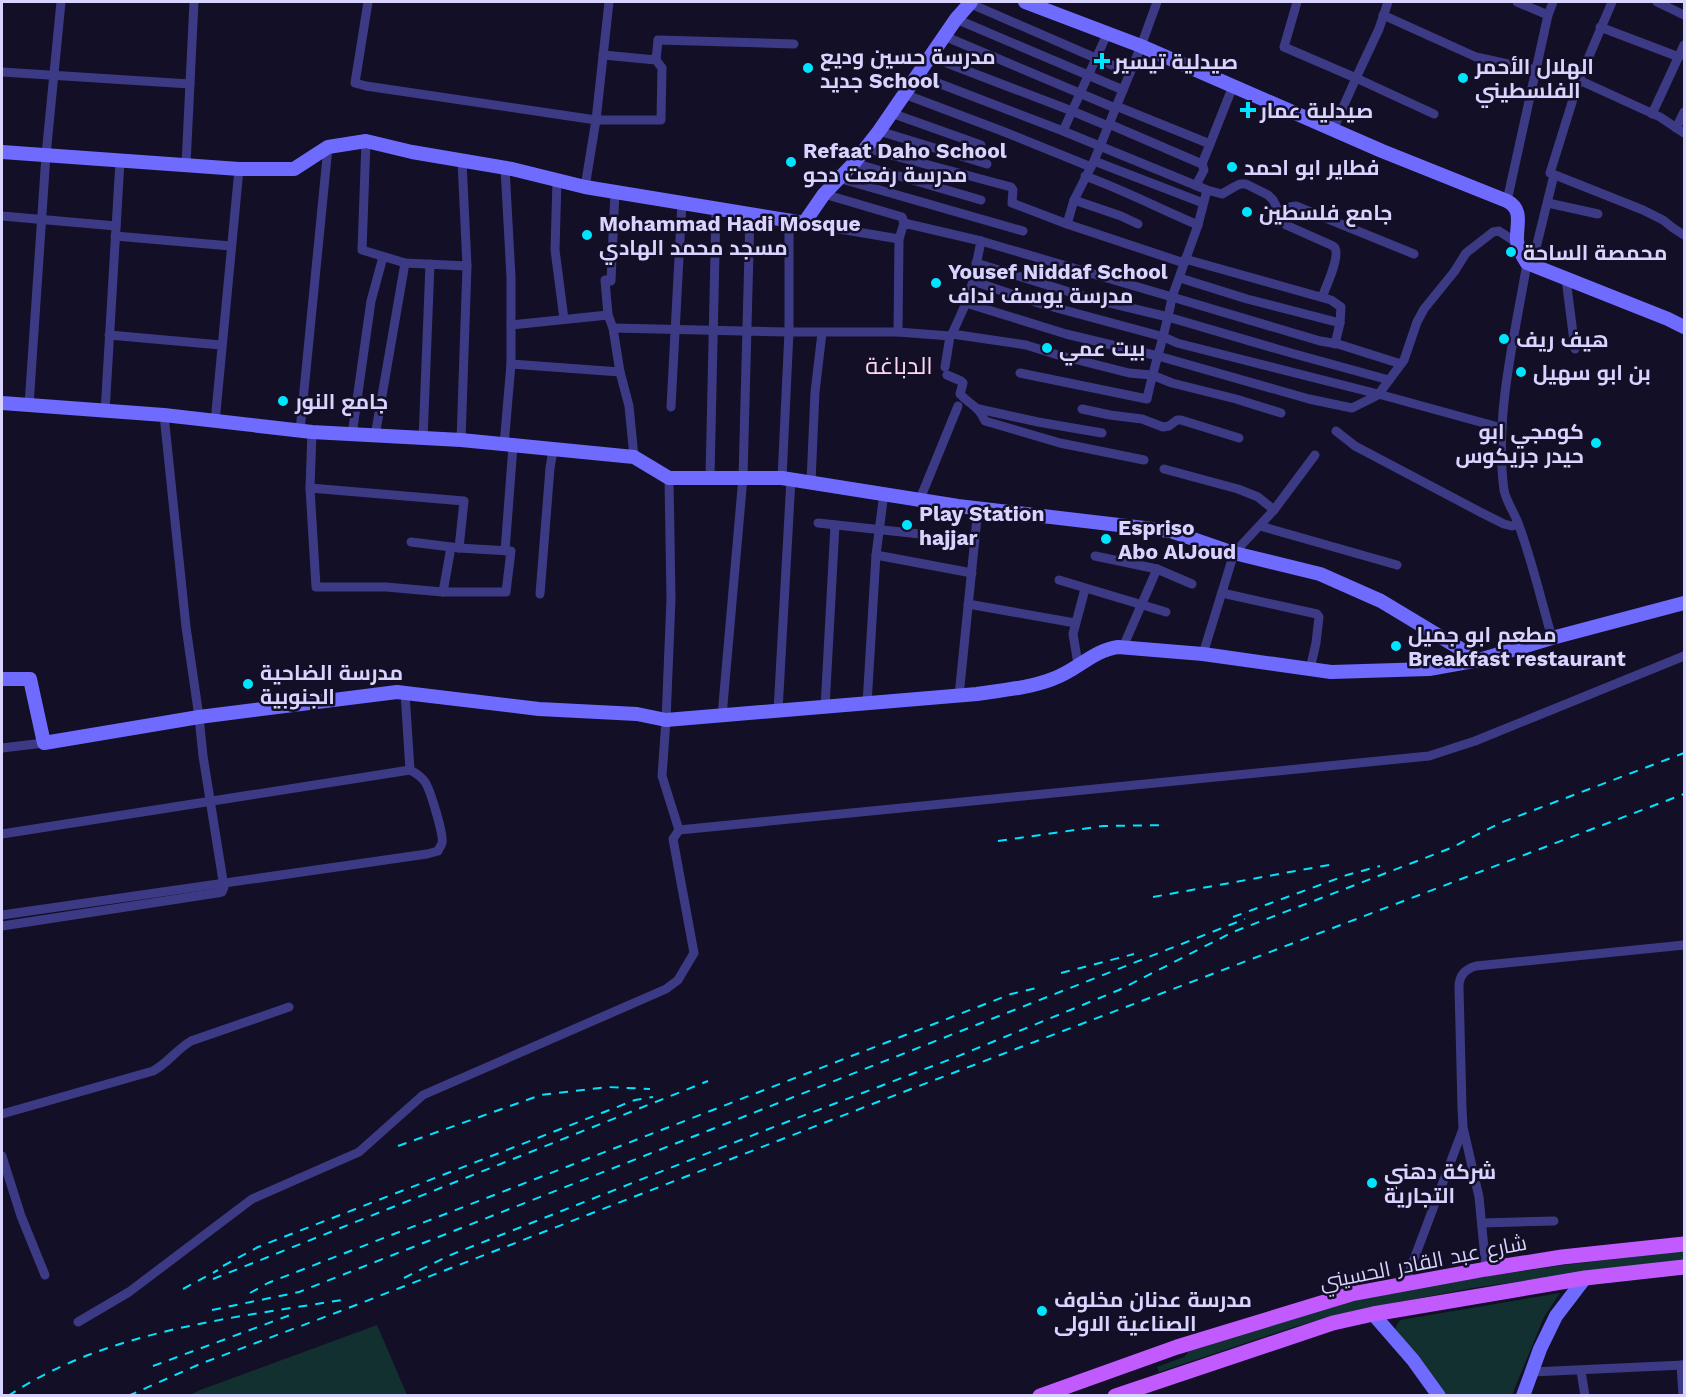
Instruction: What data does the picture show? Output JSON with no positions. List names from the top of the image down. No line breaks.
{"streets":{"main road":["شارع عبد القادر الحسيني"]},"districts":["الدباغة"],"places":{"health":["صيدلية تيسير","صيدلية عمار"],"other":["مدرسة حسين وديع جديد School","الهلال الأحمر الفلسطيني","Refaat Daho School مدرسة رفعت دحو","فطاير ابو احمد","جامع فلسطين","Mohammad Hadi Mosque مسجد محمد الهادي","محمصة الساحة","Yousef Niddaf School مدرسة يوسف نداف","هيف ريف","بيت عمي","بن ابو سهيل","جامع النور","كومجي ابو حيدر جريكوس","Play Station hajjar","Espriso Abo AlJoud","مطعم ابو جميل Breakfast restaurant","مدرسة الضاحية الجنوبية","شركة دهني التجارية","مدرسة عدنان مخلوف الصناعية الاولى"]}}
